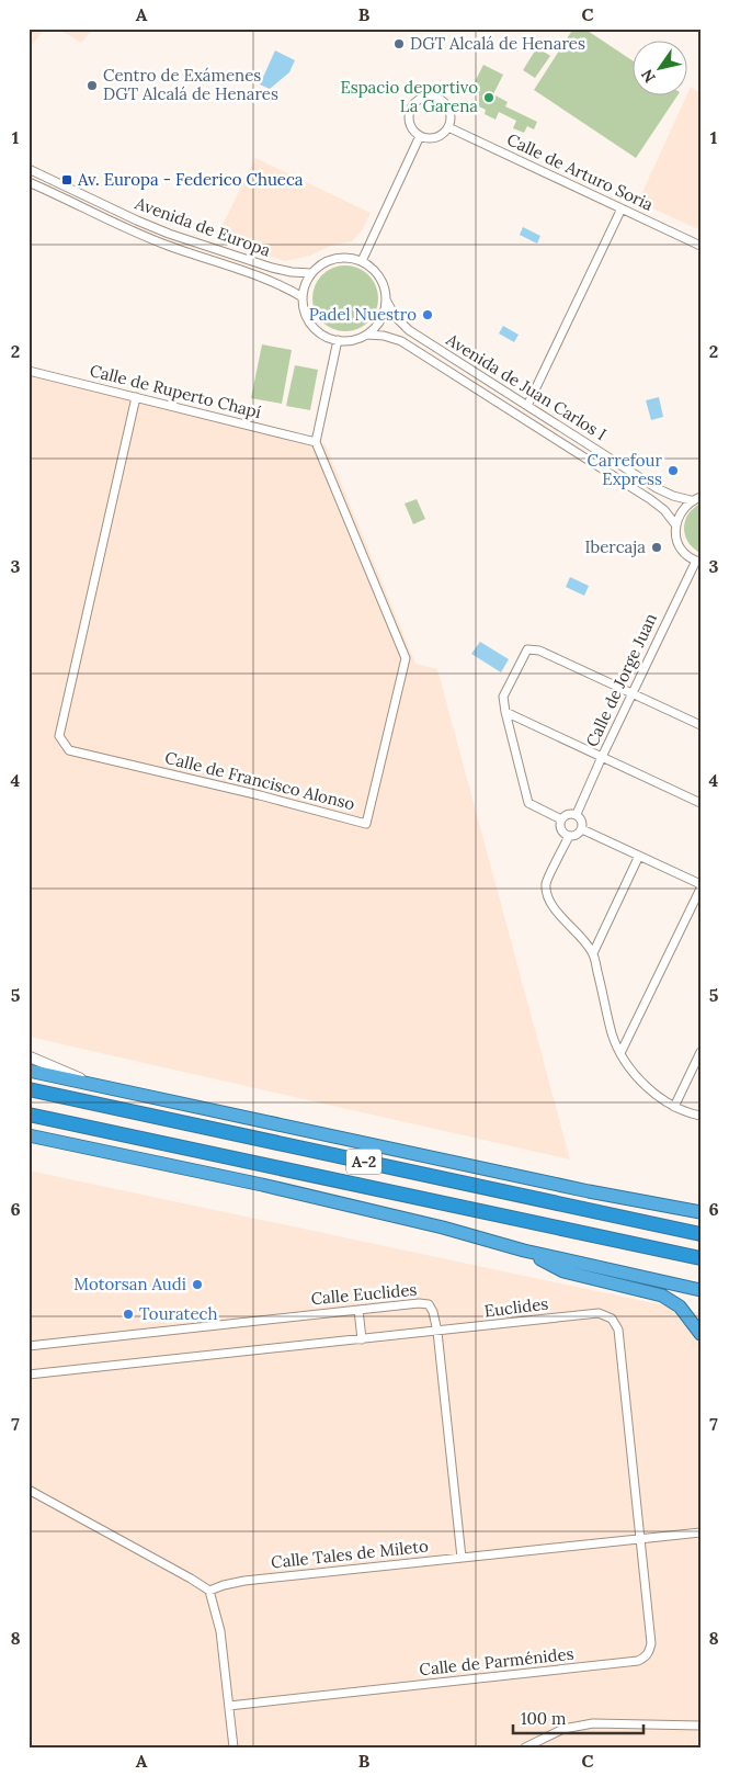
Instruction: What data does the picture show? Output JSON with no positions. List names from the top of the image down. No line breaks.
{"streets":{"highway":["A-2"],"street":["Calle de Arturo Soria","Avenida de Europa","Avenida de Juan Carlos I","Calle de Ruperto Chapí","Calle de Jorge Juan","Calle de Francisco Alonso","Calle Euclides","Euclides","Calle Tales de Mileto","Calle de Parménides"]},"crossings":[["Avenida de Europa","Avenida de Juan Carlos I"],["Calle de Ruperto Chapí","Calle de Francisco Alonso"],["Calle Euclides","Euclides"],["Euclides","Calle de Parménides"],["Calle Tales de Mileto","Calle de Parménides"]],"places":{"other":["DGT Alcalá de Henares","Centro de Exámenes DGT Alcalá de Henares","Espacio deportivo La Garena","Padel Nuestro","Carrefour Express","Ibercaja","Motorsan Audi","Touratech"],"transit":["Av. Europa - Federico Chueca"]},"scale_bar":"100 m","north":"bottom left","grid":{"columns":["A","B","C"],"rows":["1","2","3","4","5","6","7","8"]}}
